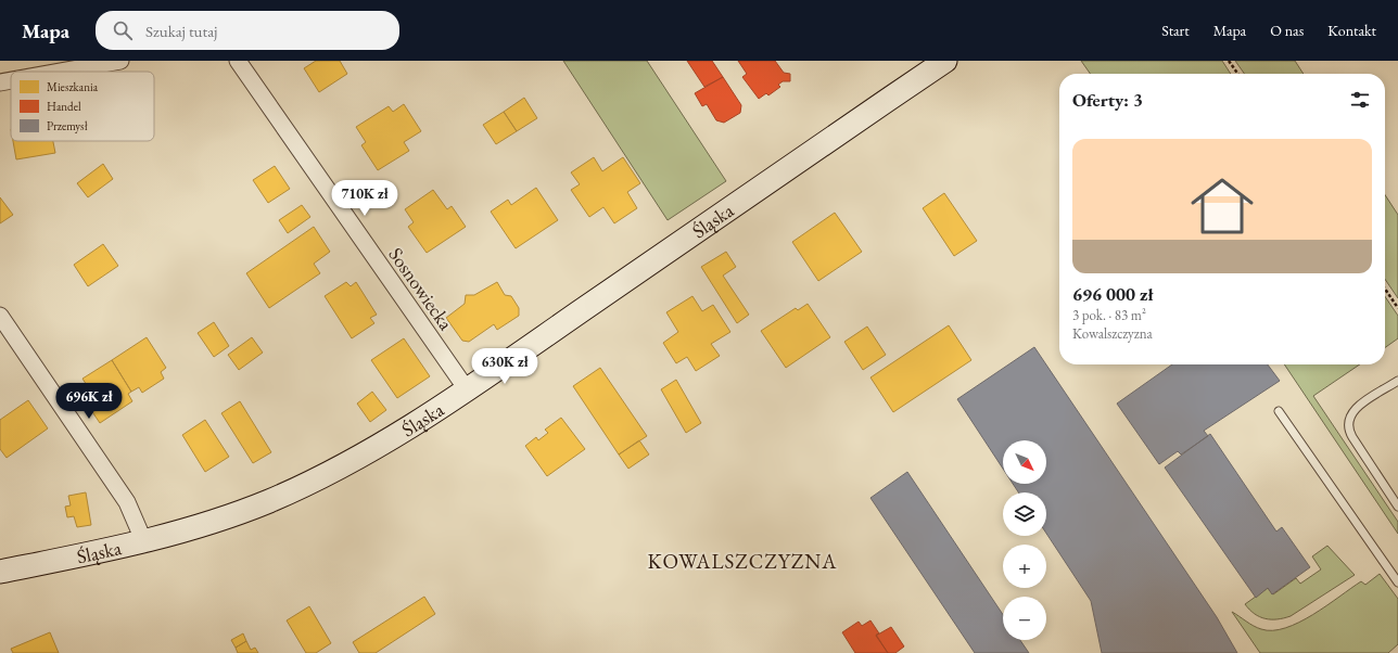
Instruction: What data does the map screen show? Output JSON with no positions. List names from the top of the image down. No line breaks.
{"streets":{"street":["Śląska","Sosnowiecka"]},"crossings":[["Śląska","Sosnowiecka"]],"districts":["KOWALSZCZYZNA"],"legend":["Mieszkania","Handel","Przemysł"],"north":"bottom right","page":{"header":"Mapa","search":"Szukaj tutaj","nav":["Start","Mapa","O nas","Kontakt"],"heading":"Oferty: 3","list":[{"name":"696 000 zł","note":"3 pok. · 83 m² · Kowalszczyzna"}],"price":["710K zł","630K zł","696K zł"],"map_buttons":["+","−"]}}
